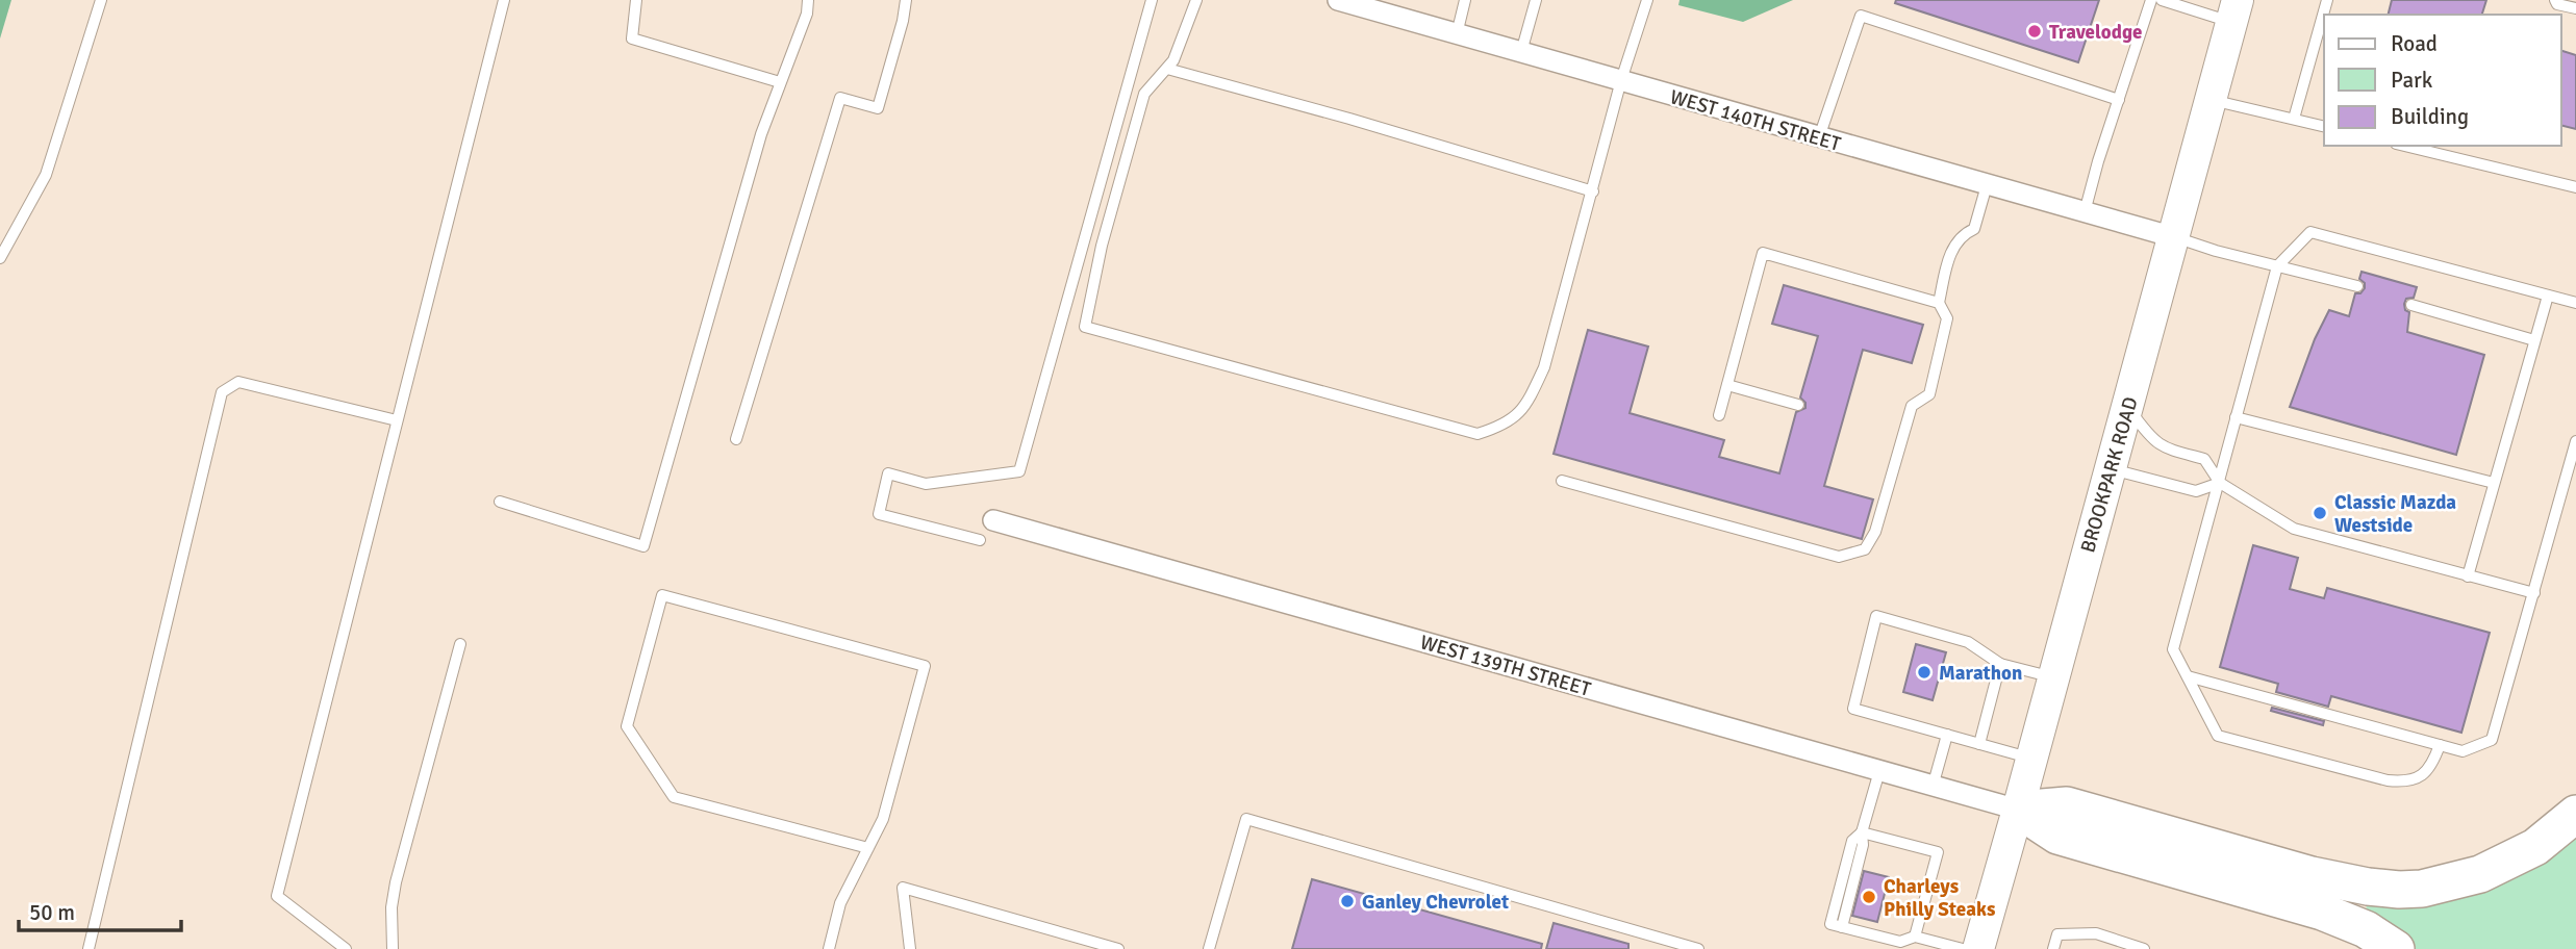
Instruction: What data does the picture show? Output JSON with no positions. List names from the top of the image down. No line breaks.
{"streets":{"main road":["BROOKPARK ROAD"],"street":["WEST 140TH STREET","WEST 139TH STREET"]},"crossings":[["WEST 140TH STREET","BROOKPARK ROAD"],["BROOKPARK ROAD","WEST 139TH STREET"]],"places":["Travelodge","Classic Mazda Westside","Marathon","Charleys Philly Steaks","Ganley Chevrolet"],"legend":["Road","Park","Building"],"scale_bar":"50 m"}
